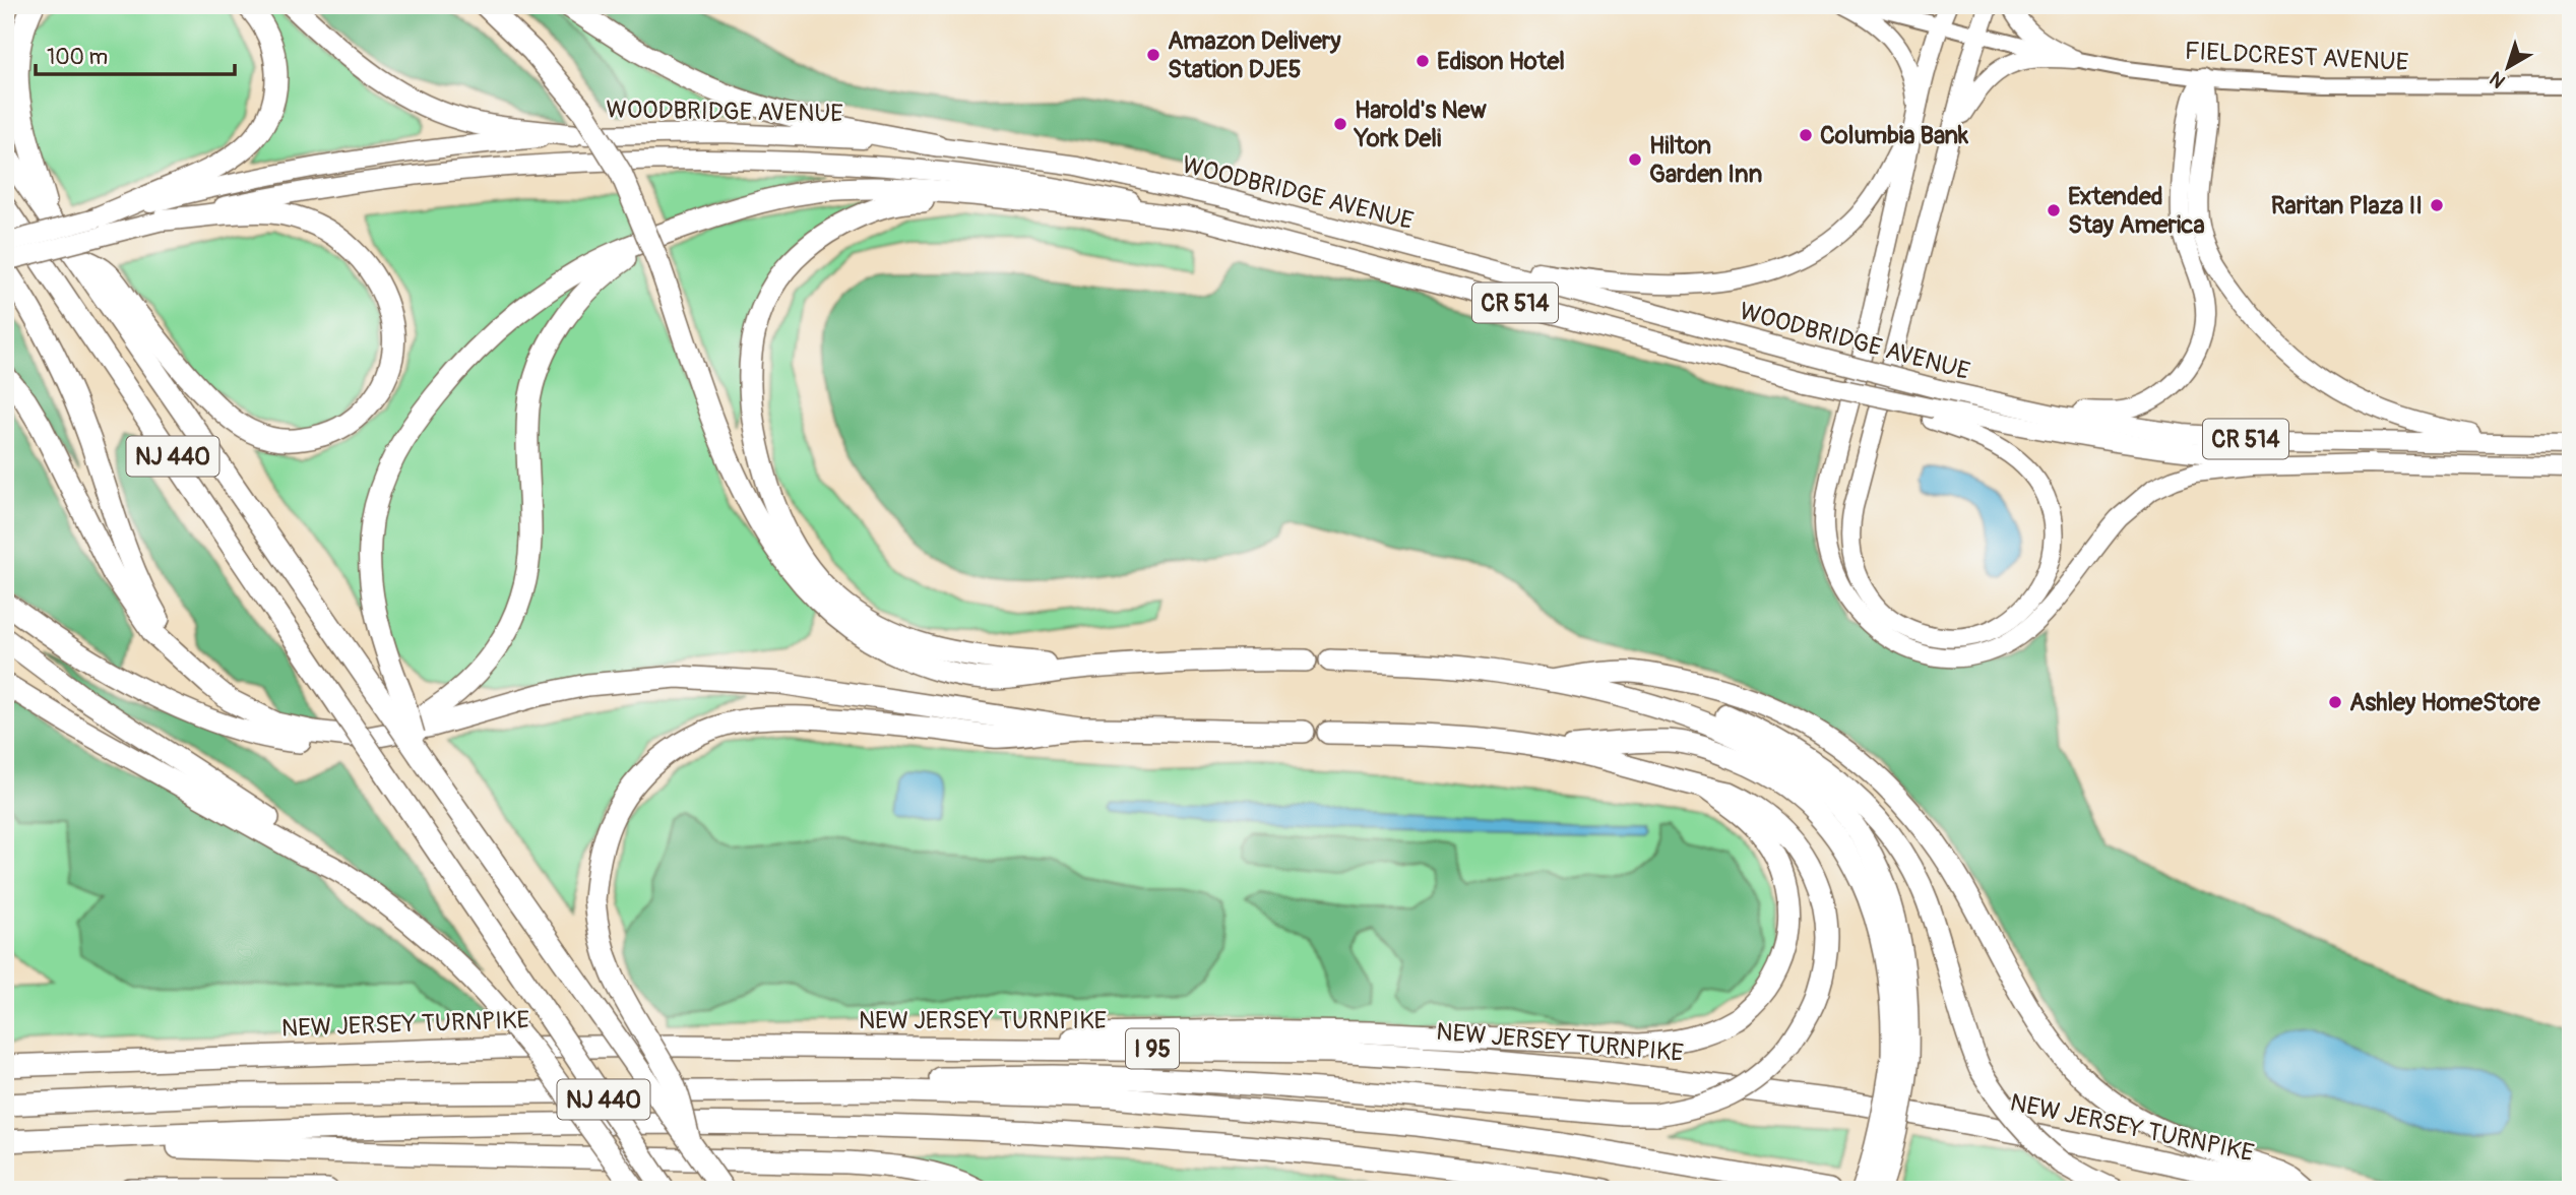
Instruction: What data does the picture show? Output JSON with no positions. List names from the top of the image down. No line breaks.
{"streets":{"highway":["NJ 440","NEW JERSEY TURNPIKE","I 95"],"main road":["WOODBRIDGE AVENUE","CR 514"],"street":["FIELDCREST AVENUE"]},"places":["Amazon Delivery Station DJE5","Edison Hotel","Harold's New York Deli","Columbia Bank","Hilton Garden Inn","Raritan Plaza II","Extended Stay America","Ashley HomeStore"],"scale_bar":"100 m","north":"bottom left"}
